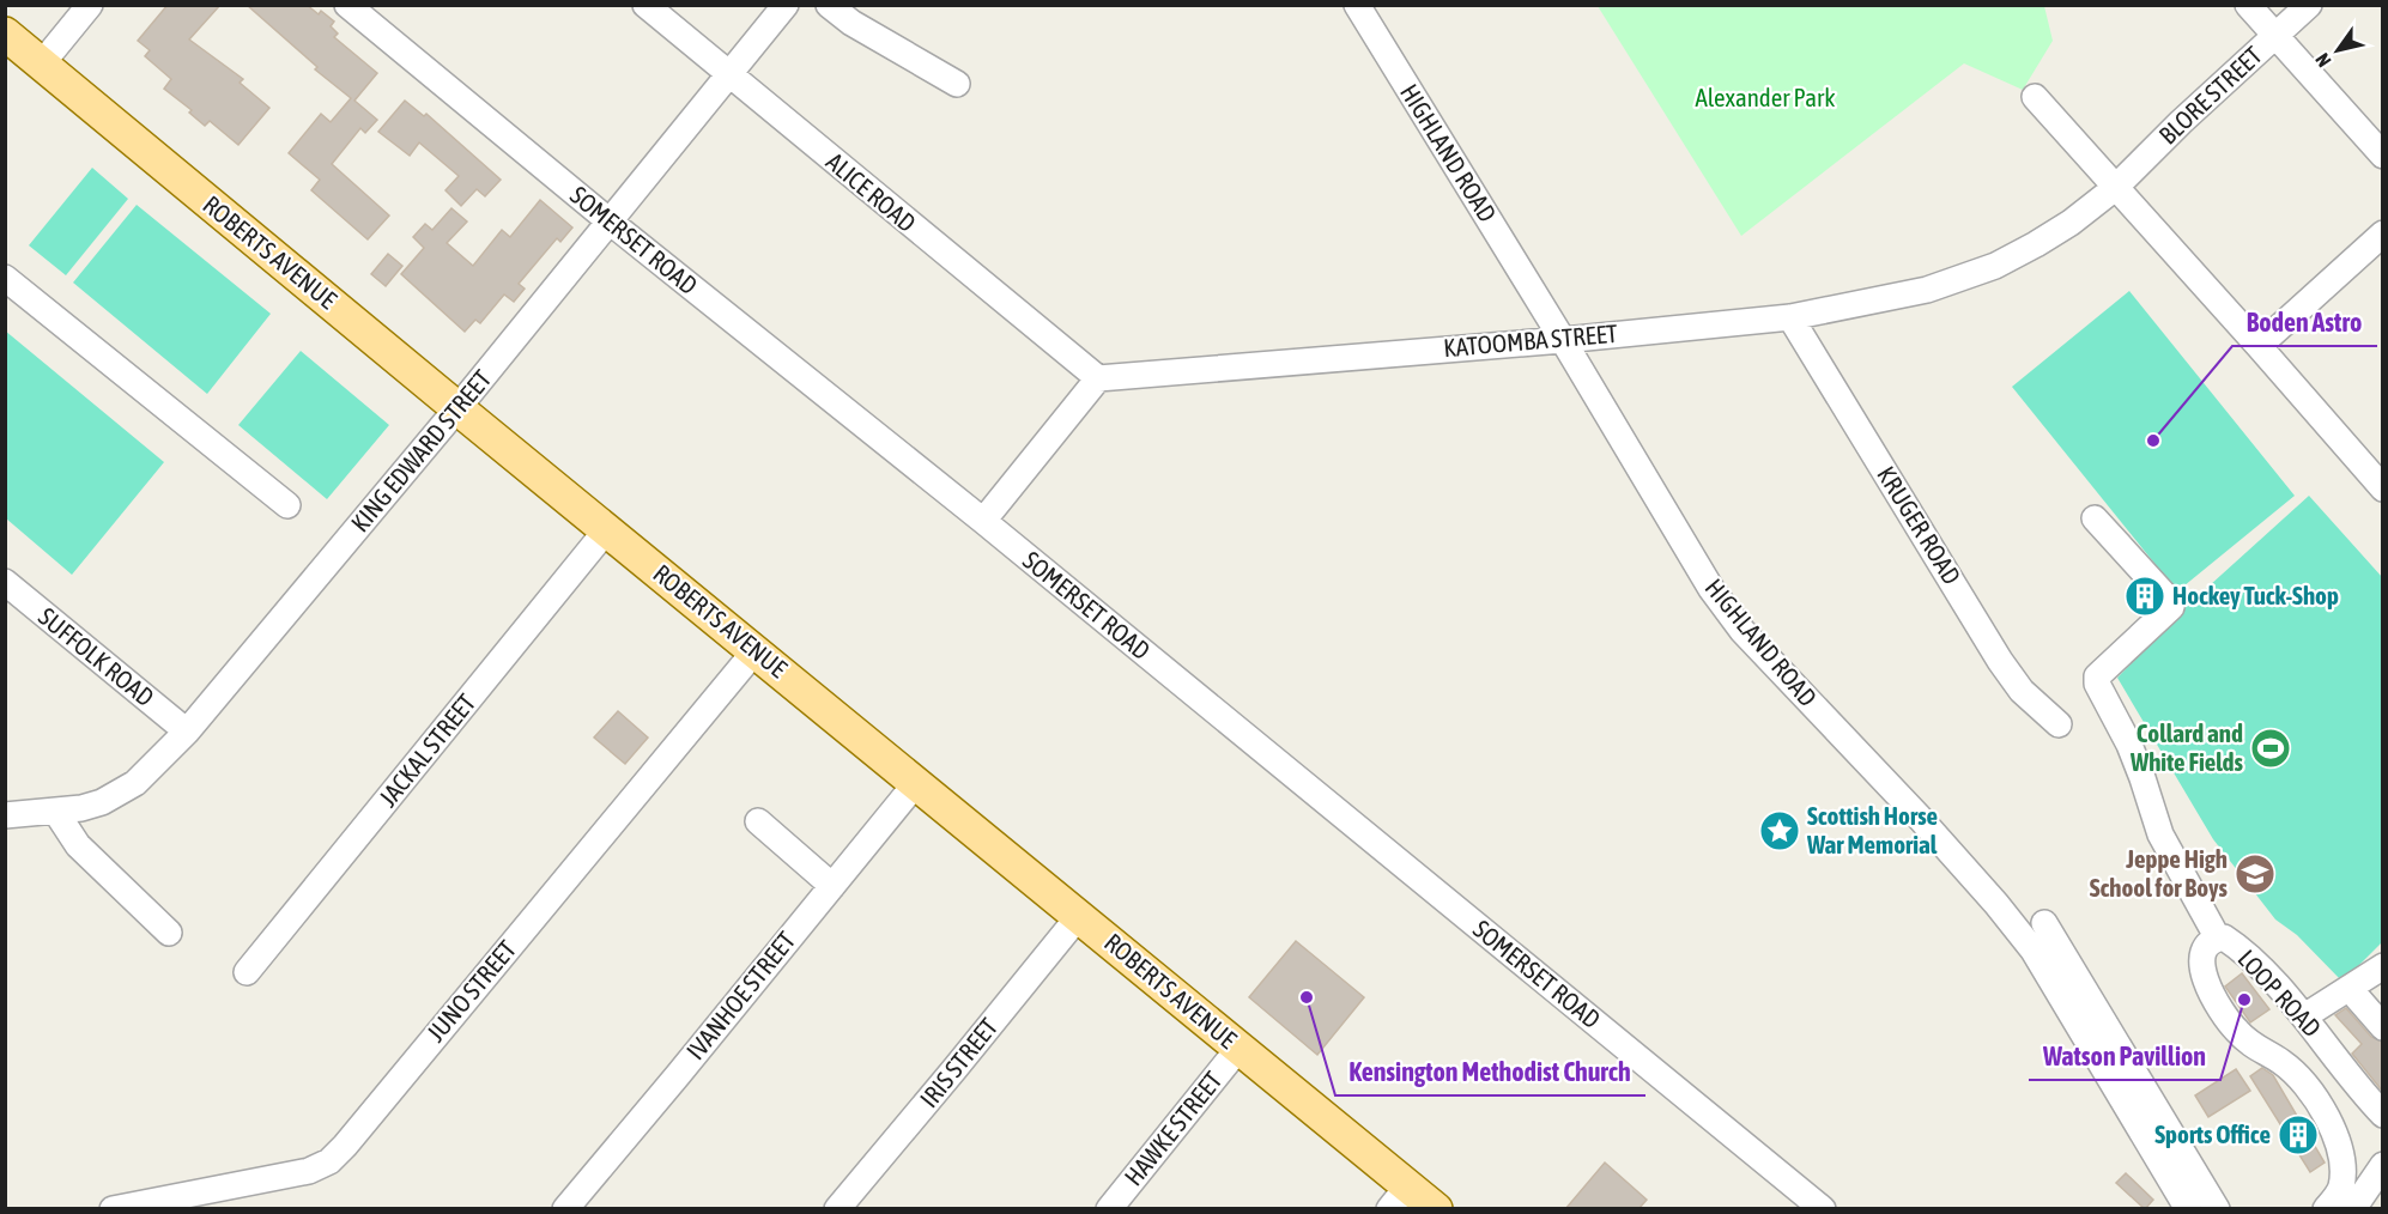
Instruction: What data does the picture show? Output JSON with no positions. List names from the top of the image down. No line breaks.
{"streets":{"main road":["ROBERTS AVENUE"],"street":["BLORE STREET","HIGHLAND ROAD","ALICE ROAD","SOMERSET ROAD","KATOOMBA STREET","KING EDWARD STREET","KRUGER ROAD","SUFFOLK ROAD","JACKAL STREET","JUNO STREET","LOOP ROAD","IVANHOE STREET","IRIS STREET","HAWKE STREET"]},"crossings":[["BLORE STREET","KATOOMBA STREET"],["HIGHLAND ROAD","KATOOMBA STREET"],["ALICE ROAD","KATOOMBA STREET"],["ALICE ROAD","KING EDWARD STREET"],["SOMERSET ROAD","KING EDWARD STREET"],["ROBERTS AVENUE","KING EDWARD STREET"],["ROBERTS AVENUE","JACKAL STREET"],["ROBERTS AVENUE","JUNO STREET"],["ROBERTS AVENUE","IVANHOE STREET"],["ROBERTS AVENUE","IRIS STREET"],["ROBERTS AVENUE","HAWKE STREET"],["KATOOMBA STREET","KRUGER ROAD"],["KING EDWARD STREET","SUFFOLK ROAD"]],"parks":["Alexander Park"],"places":{"other":["Boden Astro","Kensington Methodist Church","Watson Pavillion"],"building":["Hockey Tuck-Shop","Sports Office"],"sports":["Collard and White Fields"],"place":["Scottish Horse War Memorial"],"school or university":["Jeppe High School for Boys"]},"north":"bottom left"}
